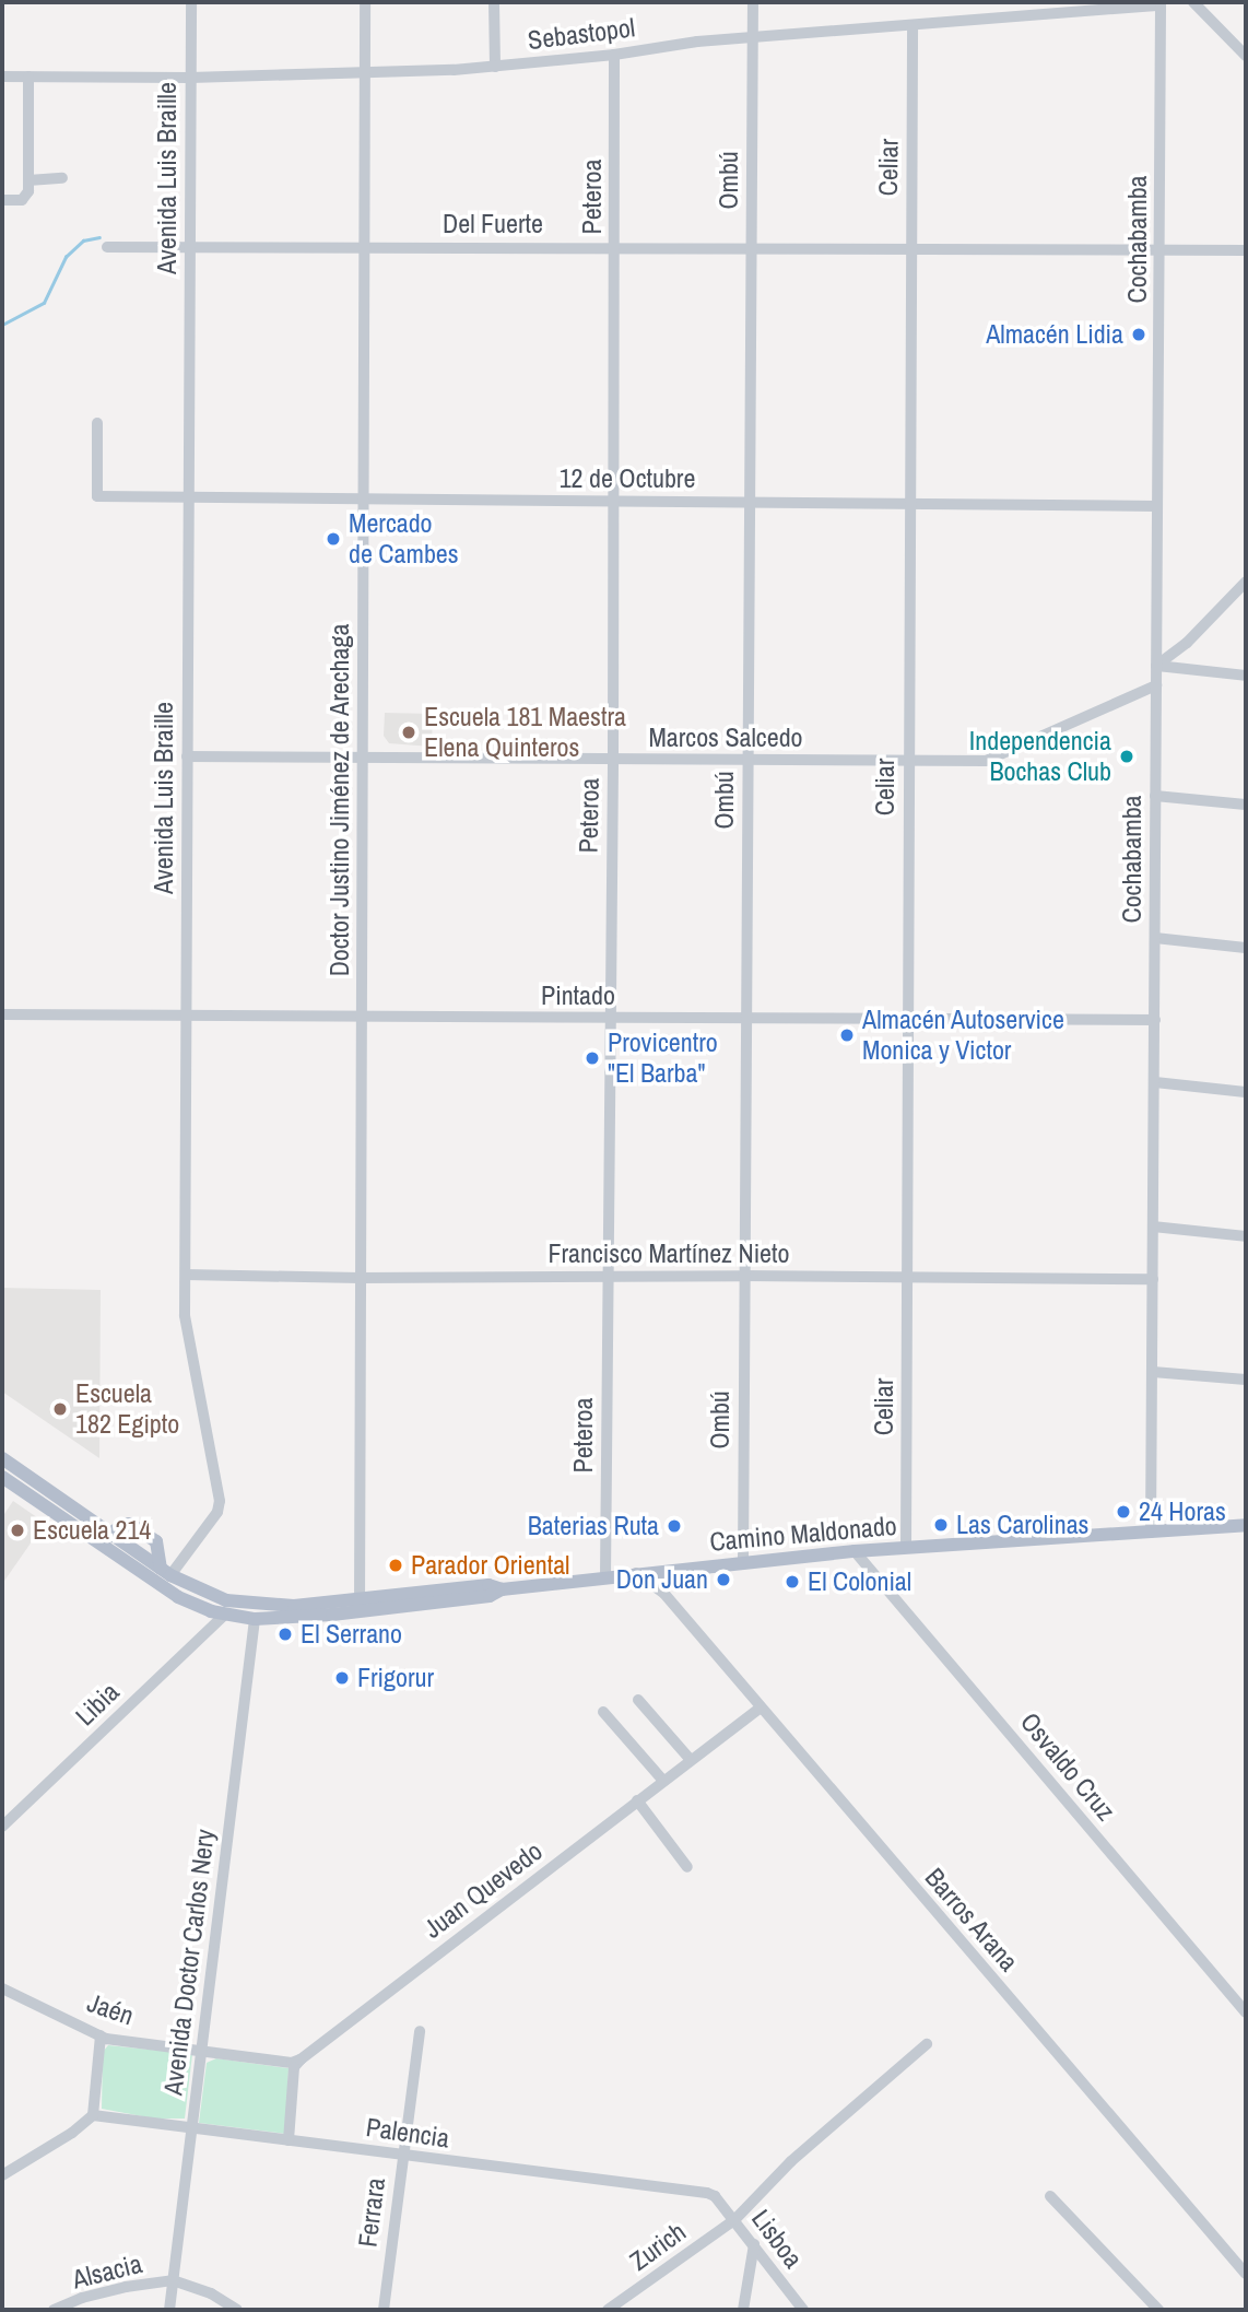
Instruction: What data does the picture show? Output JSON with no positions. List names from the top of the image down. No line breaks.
{"streets":{"main road":["Camino Maldonado"],"street":["Sebastopol","Celiar","Avenida Luis Braille","Ombú","Peteroa","Del Fuerte","Cochabamba","12 de Octubre","Marcos Salcedo","Doctor Justino Jiménez de Arechaga","Pintado","Francisco Martínez Nieto","Libia","Osvaldo Cruz","Juan Quevedo","Barros Arana","Avenida Doctor Carlos Nery","Jaén","Palencia","Ferrara","Lisboa","Zurich","Alsacia"]},"crossings":[["Sebastopol","Celiar"],["Sebastopol","Avenida Luis Braille"],["Sebastopol","Ombú"],["Sebastopol","Peteroa"],["Sebastopol","Cochabamba"],["Sebastopol","Doctor Justino Jiménez de Arechaga"],["Celiar","Del Fuerte"],["Celiar","12 de Octubre"],["Celiar","Marcos Salcedo"],["Celiar","Pintado"],["Celiar","Francisco Martínez Nieto"],["Celiar","Camino Maldonado"],["Avenida Luis Braille","Del Fuerte"],["Avenida Luis Braille","12 de Octubre"],["Avenida Luis Braille","Marcos Salcedo"],["Avenida Luis Braille","Pintado"],["Avenida Luis Braille","Francisco Martínez Nieto"],["Avenida Luis Braille","Camino Maldonado"],["Ombú","Del Fuerte"],["Ombú","12 de Octubre"],["Ombú","Marcos Salcedo"],["Ombú","Pintado"],["Ombú","Francisco Martínez Nieto"],["Ombú","Camino Maldonado"],["Peteroa","Del Fuerte"],["Peteroa","12 de Octubre"],["Peteroa","Marcos Salcedo"],["Peteroa","Pintado"],["Peteroa","Francisco Martínez Nieto"],["Peteroa","Camino Maldonado"],["Del Fuerte","Cochabamba"],["Del Fuerte","Doctor Justino Jiménez de Arechaga"],["Cochabamba","12 de Octubre"],["Cochabamba","Marcos Salcedo"],["Cochabamba","Pintado"],["Cochabamba","Francisco Martínez Nieto"],["Cochabamba","Camino Maldonado"],["12 de Octubre","Doctor Justino Jiménez de Arechaga"],["Marcos Salcedo","Doctor Justino Jiménez de Arechaga"],["Doctor Justino Jiménez de Arechaga","Pintado"],["Doctor Justino Jiménez de Arechaga","Francisco Martínez Nieto"],["Doctor Justino Jiménez de Arechaga","Camino Maldonado"],["Camino Maldonado","Libia"],["Camino Maldonado","Osvaldo Cruz"],["Camino Maldonado","Barros Arana"],["Camino Maldonado","Avenida Doctor Carlos Nery"],["Juan Quevedo","Barros Arana"],["Juan Quevedo","Jaén"],["Avenida Doctor Carlos Nery","Jaén"],["Avenida Doctor Carlos Nery","Palencia"],["Avenida Doctor Carlos Nery","Alsacia"],["Palencia","Ferrara"],["Palencia","Lisboa"],["Lisboa","Zurich"]],"places":["Almacén Lidia","Mercado de Cambes","Escuela 181 Maestra Elena Quinteros","Independencia Bochas Club","Almacén Autoservice Monica y Victor","Provicentro \"El Barba\"","Escuela 182 Egipto","24 Horas","Las Carolinas","Baterias Ruta","Escuela 214","Parador Oriental","Don Juan","El Colonial","El Serrano","Frigorur"]}
